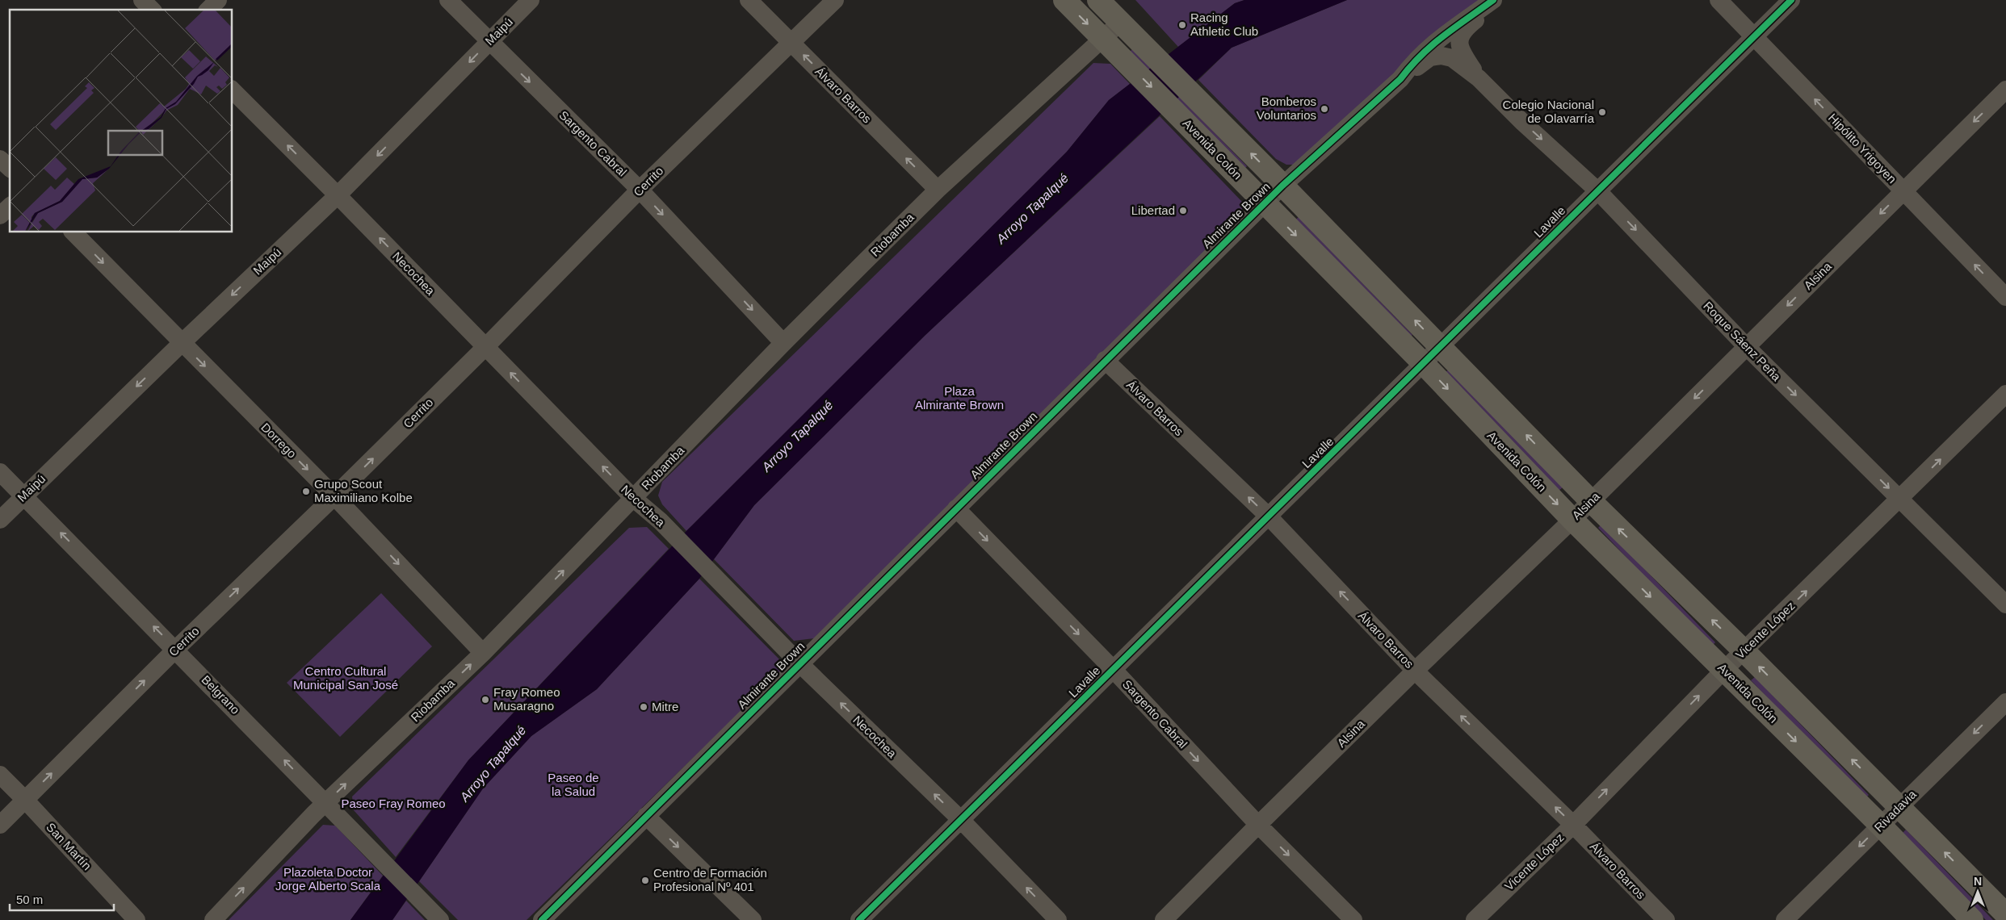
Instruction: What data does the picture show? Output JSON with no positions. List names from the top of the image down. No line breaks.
{"streets":{"main road":["Avenida Colón"],"street":["Maipú","Álvaro Barros","Sargento Cabral","Hipólito Yrigoyen","Cerrito","Almirante Brown","Lavalle","Riobamba","Necochea","Alsina","Roque Sáenz Peña","Dorrego","Vicente López","Belgrano","Rivadavia","San Martín"]},"crossings":[["Maipú","Sargento Cabral"],["Maipú","Necochea"],["Maipú","Dorrego"],["Maipú","Belgrano"],["Álvaro Barros","Cerrito"],["Álvaro Barros","Almirante Brown"],["Álvaro Barros","Lavalle"],["Álvaro Barros","Riobamba"],["Álvaro Barros","Alsina"],["Álvaro Barros","Vicente López"],["Sargento Cabral","Cerrito"],["Sargento Cabral","Almirante Brown"],["Sargento Cabral","Lavalle"],["Sargento Cabral","Riobamba"],["Sargento Cabral","Alsina"],["Hipólito Yrigoyen","Lavalle"],["Hipólito Yrigoyen","Alsina"],["Avenida Colón","Almirante Brown"],["Avenida Colón","Lavalle"],["Avenida Colón","Riobamba"],["Avenida Colón","Alsina"],["Avenida Colón","Vicente López"],["Avenida Colón","Rivadavia"],["Cerrito","Necochea"],["Cerrito","Dorrego"],["Cerrito","Belgrano"],["Cerrito","San Martín"],["Almirante Brown","Necochea"],["Lavalle","Necochea"],["Lavalle","Roque Sáenz Peña"],["Riobamba","Necochea"],["Riobamba","Dorrego"],["Riobamba","Belgrano"],["Alsina","Roque Sáenz Peña"],["Roque Sáenz Peña","Vicente López"]],"one_way":["Maipú","Álvaro Barros","Sargento Cabral","Hipólito Yrigoyen","Cerrito","Riobamba","Necochea","Alsina","Roque Sáenz Peña","Dorrego","Vicente López","Belgrano","Rivadavia"],"water":["Arroyo Tapalqué"],"parks":["Plaza Almirante Brown","Centro Cultural Municipal San José","Paseo de la Salud","Paseo Fray Romeo","Plazoleta Doctor Jorge Alberto Scala"],"places":["Racing Athletic Club","Bomberos Voluntarios","Colegio Nacional de Olavarría","Libertad","Grupo Scout Maximiliano Kolbe","Fray Romeo Musaragno","Mitre","Centro de Formación Profesional Nº 401"],"scale_bar":"50 m","north":"top"}
